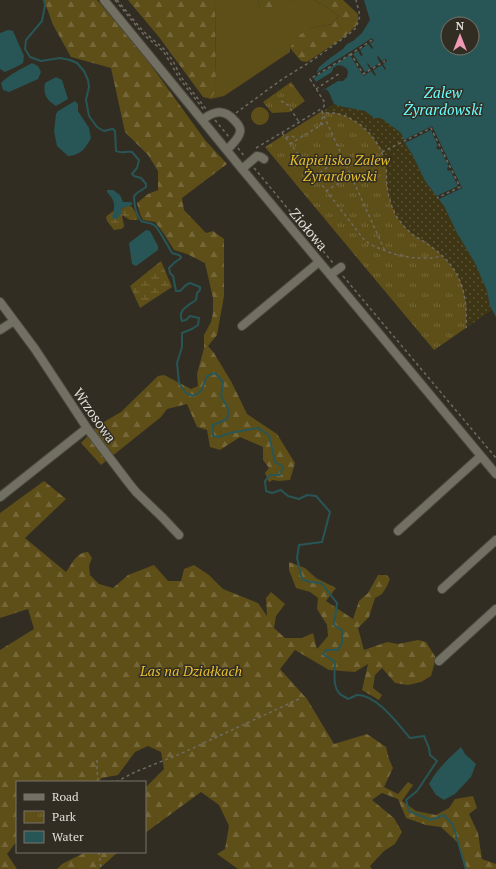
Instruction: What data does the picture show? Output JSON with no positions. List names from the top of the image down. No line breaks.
{"streets":{"street":["Ziołowa","Wrzosowa"]},"water":["Zalew Żyrardowski"],"parks":["Kapielisko Zalew Żyrardowski","Las na Działkach"],"legend":["Road","Park","Water"],"north":"top"}
